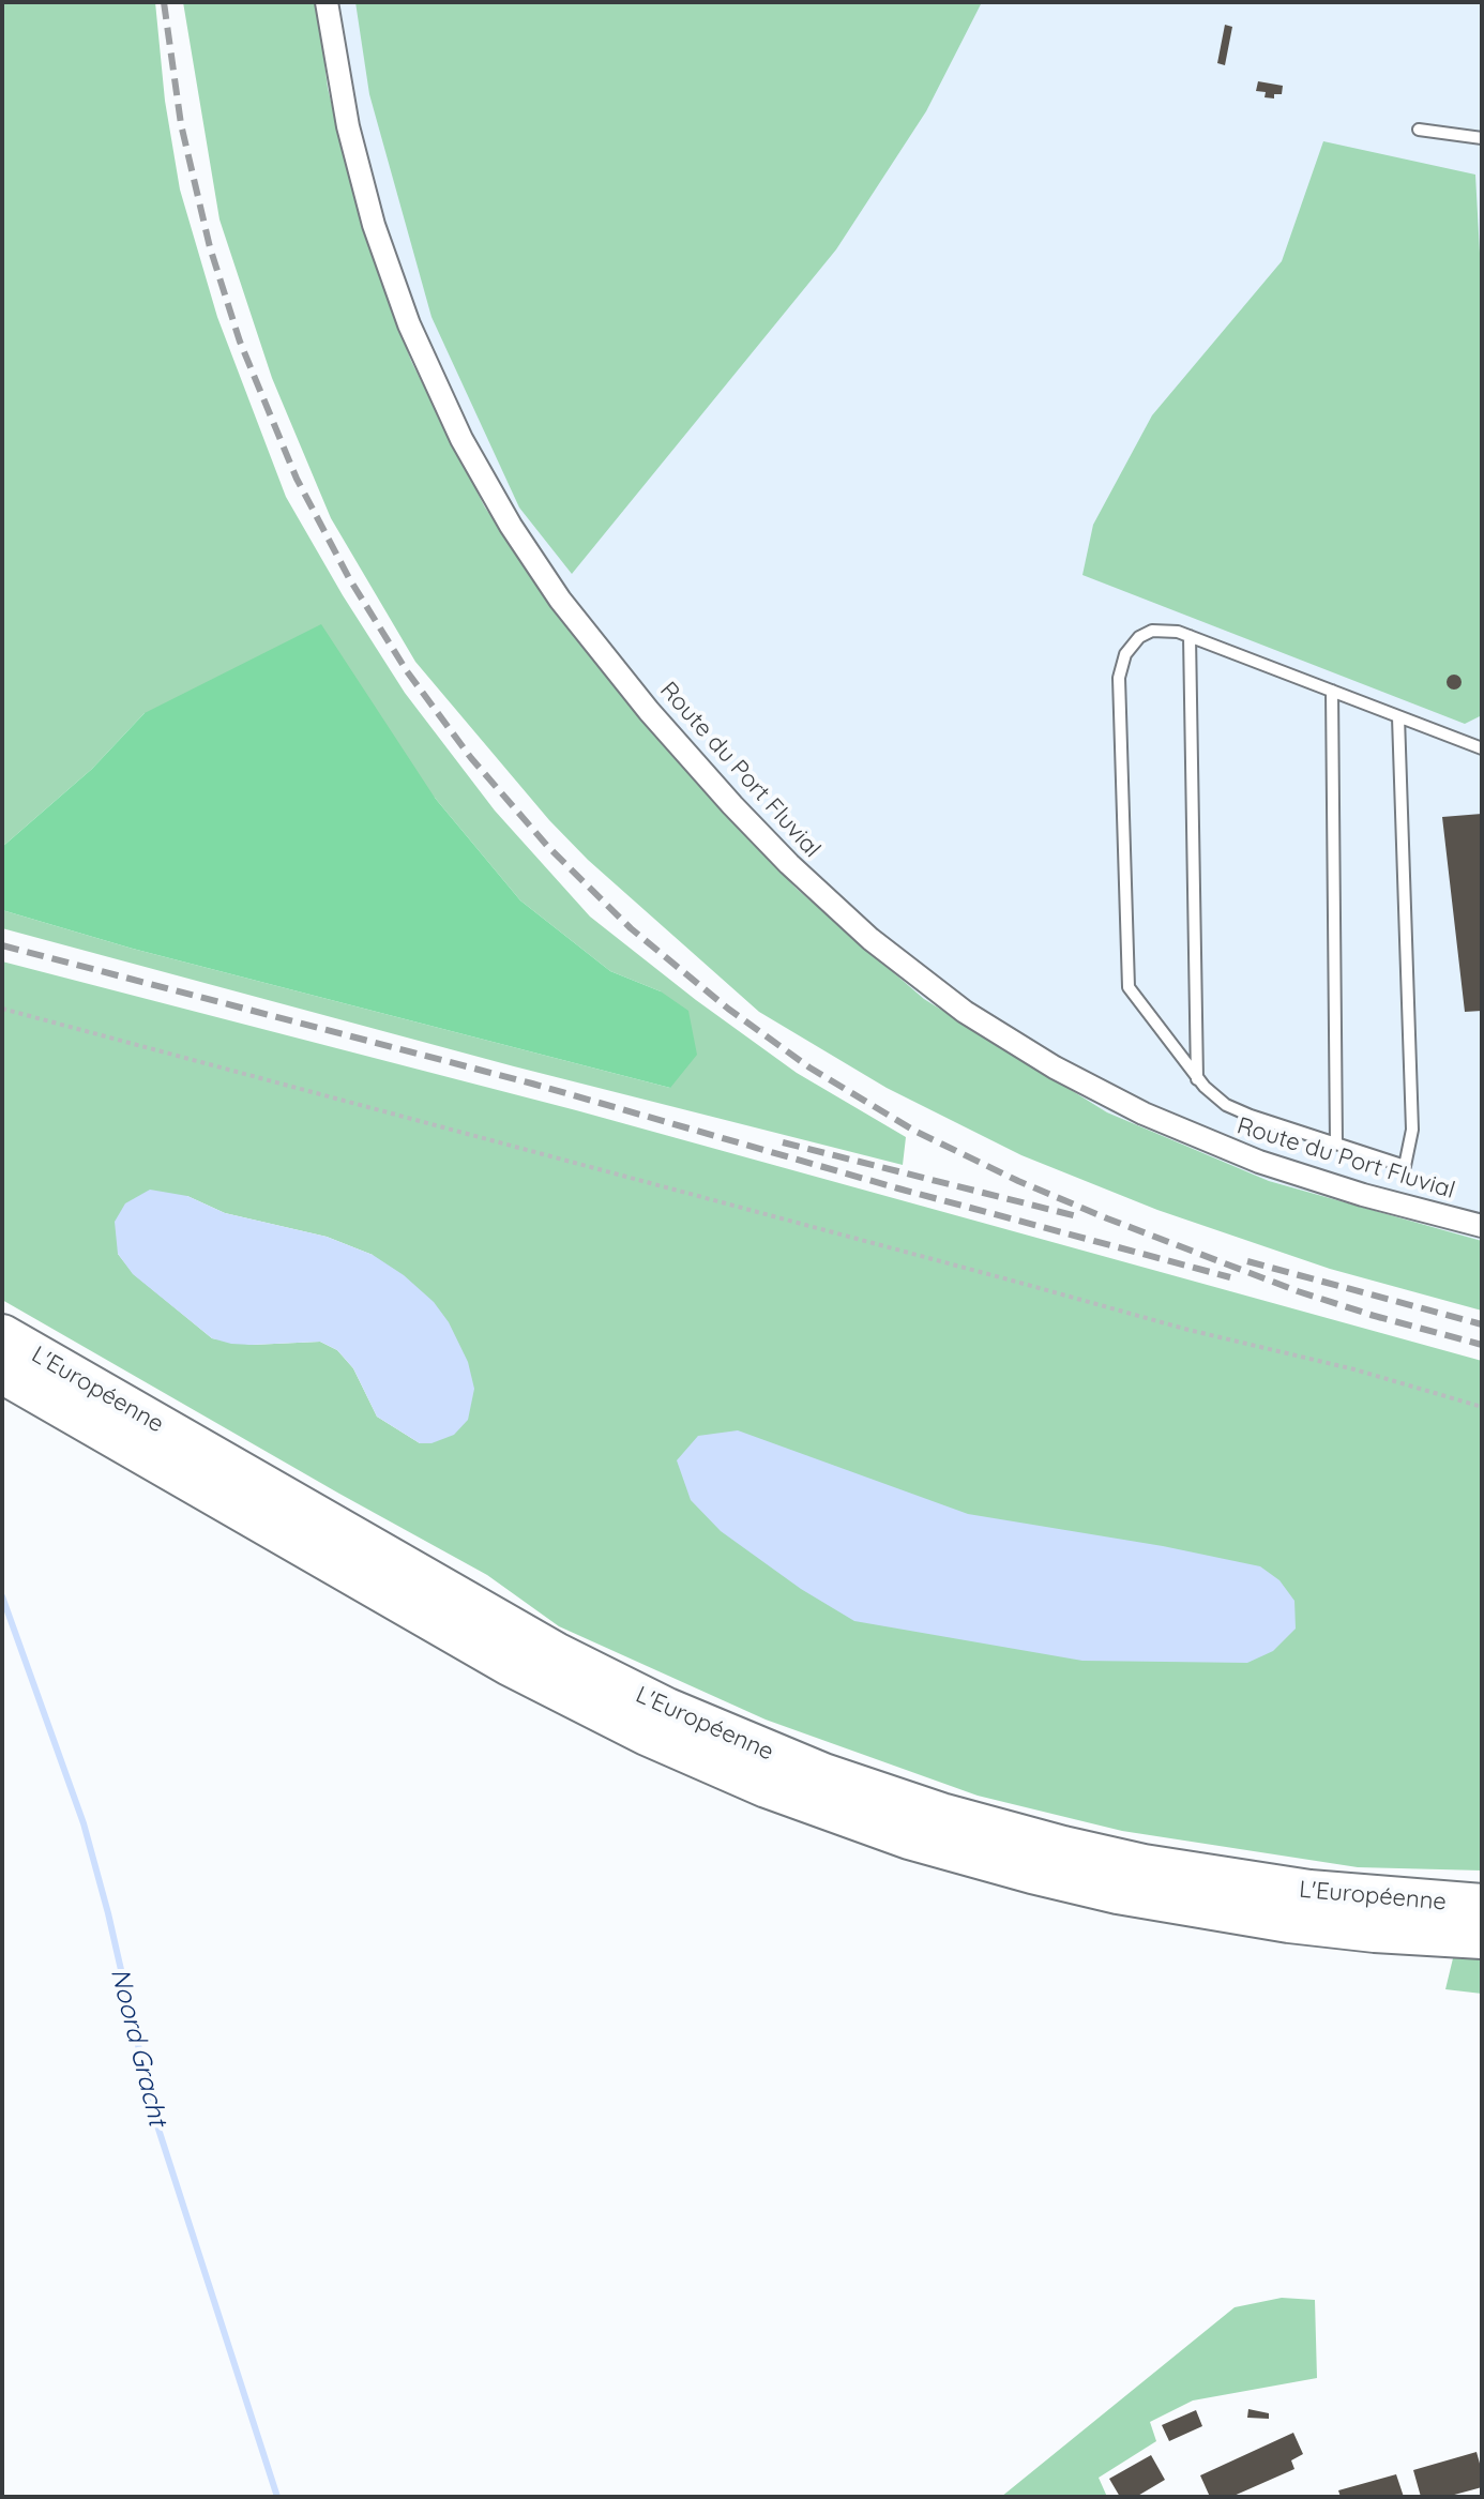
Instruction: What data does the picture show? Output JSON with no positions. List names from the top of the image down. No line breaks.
{"streets":{"highway":["L'Européenne"],"street":["Route du Port Fluvial"]},"water":["Noord Gracht"]}
